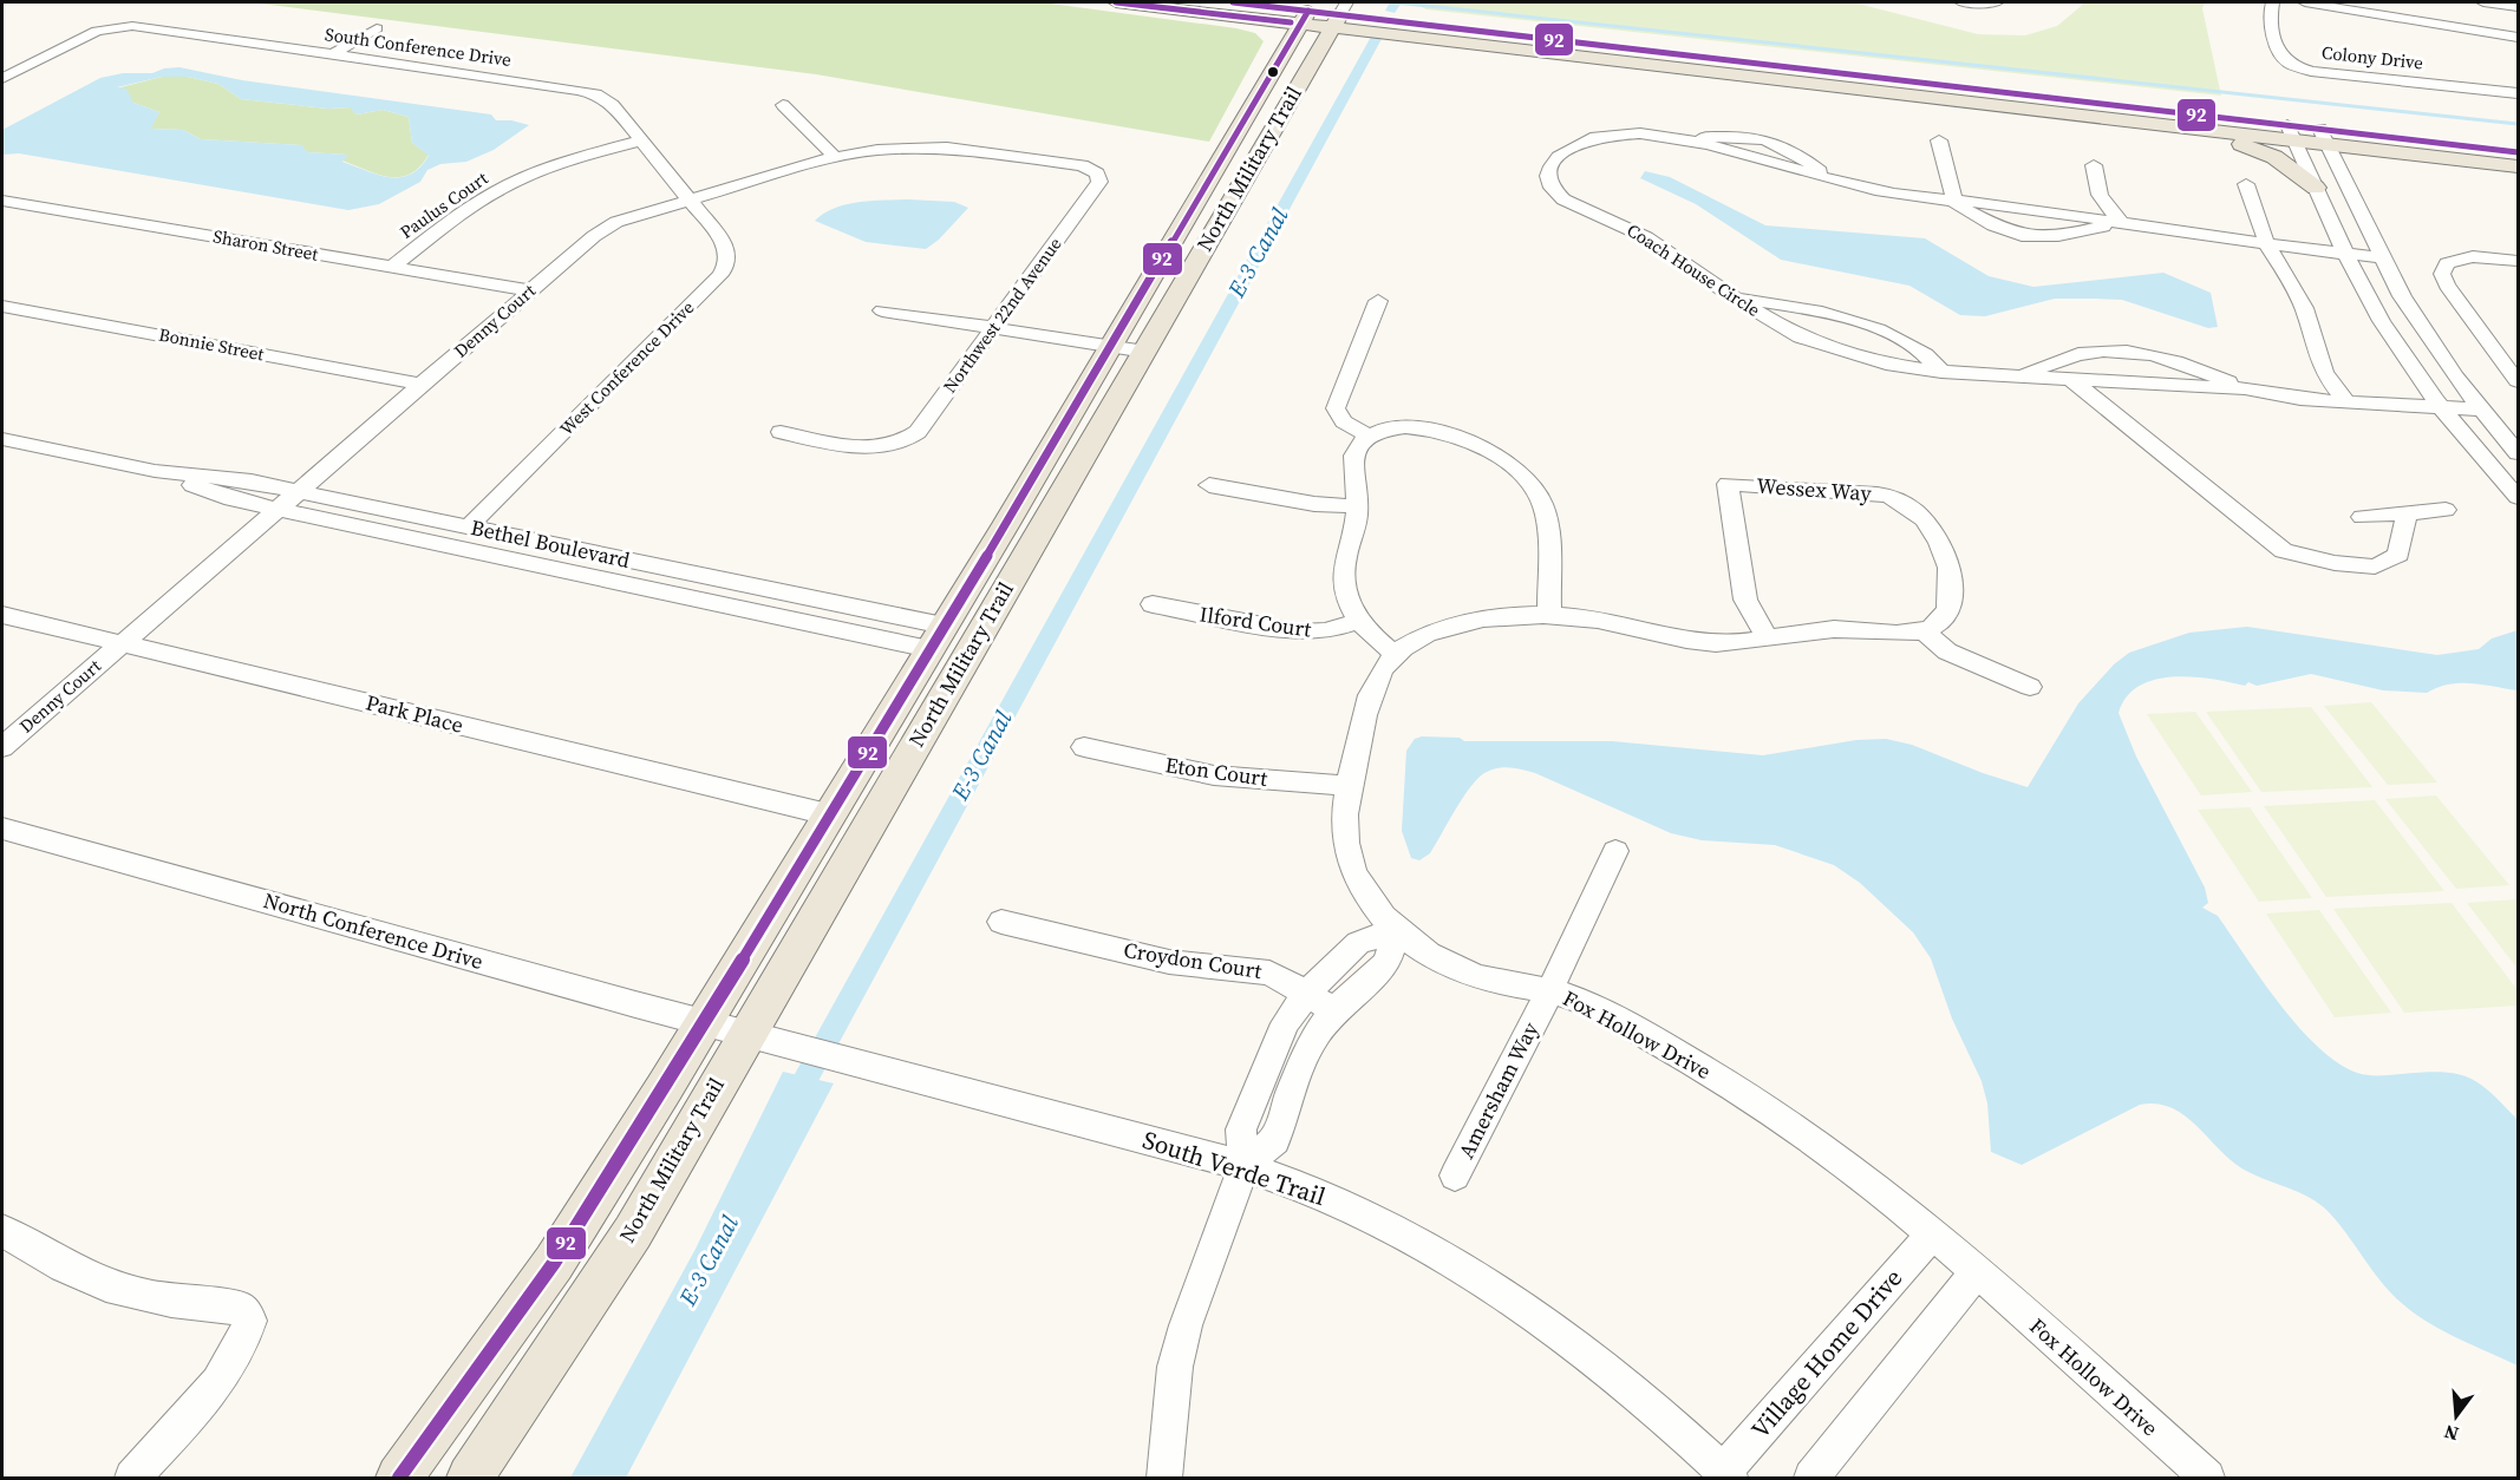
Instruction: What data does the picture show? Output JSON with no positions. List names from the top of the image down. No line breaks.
{"streets":{"main road":["North Military Trail"],"street":["South Conference Drive","Colony Drive","Paulus Court","Sharon Street","Coach House Circle","Northwest 22nd Avenue","Denny Court","Bonnie Street","West Conference Drive","Wessex Way","Bethel Boulevard","Ilford Court","Park Place","Eton Court","North Conference Drive","Croydon Court","Fox Hollow Drive","Amersham Way","South Verde Trail","Village Home Drive"]},"crossings":[["South Conference Drive","Paulus Court"],["South Conference Drive","Denny Court"],["South Conference Drive","West Conference Drive"],["North Military Trail","Bethel Boulevard"],["North Military Trail","Park Place"],["North Military Trail","North Conference Drive"],["North Military Trail","South Verde Trail"],["Paulus Court","Sharon Street"],["Sharon Street","Denny Court"],["Northwest 22nd Avenue","Denny Court"],["Denny Court","Bonnie Street"],["Denny Court","West Conference Drive"],["Denny Court","Bethel Boulevard"],["Denny Court","Park Place"],["West Conference Drive","Bethel Boulevard"],["Wessex Way","Fox Hollow Drive"],["Eton Court","Fox Hollow Drive"],["North Conference Drive","South Verde Trail"],["Fox Hollow Drive","Amersham Way"],["Fox Hollow Drive","Village Home Drive"],["South Verde Trail","Village Home Drive"]],"water":["E-3 Canal"],"lines":["transit line 92"],"north":"bottom"}
